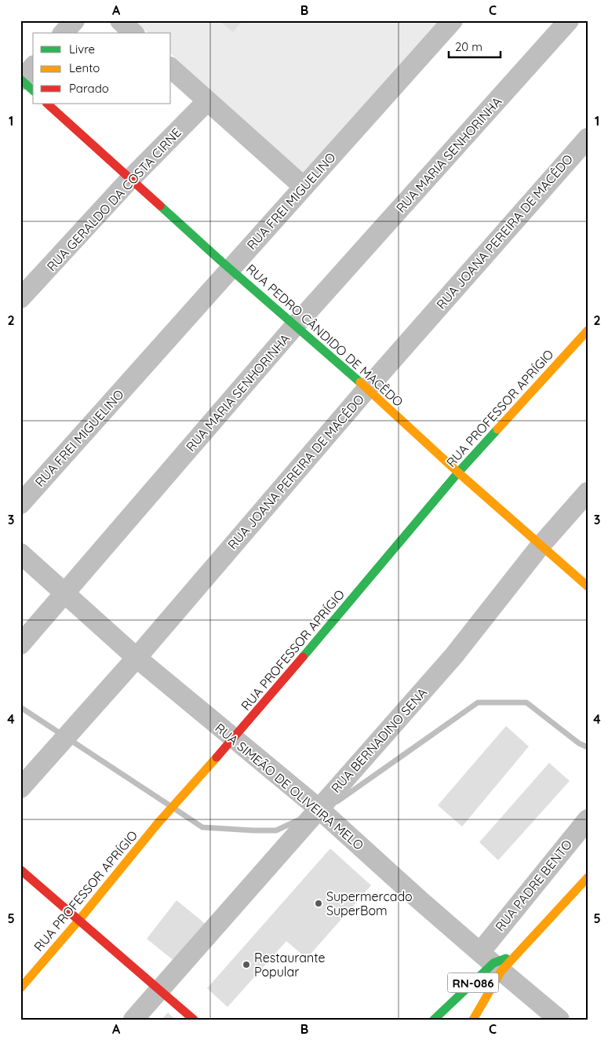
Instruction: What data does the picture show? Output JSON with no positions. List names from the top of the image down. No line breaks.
{"streets":{"street":["RUA MARIA SENHORINHA","RUA GERALDO DA COSTA CIRNE","RUA FREI MIGUELINO","RUA JOANA PEREIRA DE MACÊDO","RUA PEDRO CÂNDIDO DE MACÊDO","RUA PROFESSOR APRÍGIO","RUA BERNADINO SENA","RUA SIMEÃO DE OLIVEIRA MELO","RUA PADRE BENTO","RN-086"]},"crossings":[["RUA MARIA SENHORINHA","RUA PEDRO CÂNDIDO DE MACÊDO"],["RUA MARIA SENHORINHA","RUA SIMEÃO DE OLIVEIRA MELO"],["RUA GERALDO DA COSTA CIRNE","RUA PEDRO CÂNDIDO DE MACÊDO"],["RUA FREI MIGUELINO","RUA PEDRO CÂNDIDO DE MACÊDO"],["RUA JOANA PEREIRA DE MACÊDO","RUA PEDRO CÂNDIDO DE MACÊDO"],["RUA JOANA PEREIRA DE MACÊDO","RUA SIMEÃO DE OLIVEIRA MELO"],["RUA PEDRO CÂNDIDO DE MACÊDO","RUA PROFESSOR APRÍGIO"],["RUA PEDRO CÂNDIDO DE MACÊDO","RUA BERNADINO SENA"],["RUA PROFESSOR APRÍGIO","RUA SIMEÃO DE OLIVEIRA MELO"],["RUA BERNADINO SENA","RUA SIMEÃO DE OLIVEIRA MELO"],["RUA SIMEÃO DE OLIVEIRA MELO","RUA PADRE BENTO"],["RUA SIMEÃO DE OLIVEIRA MELO","RN-086"],["RUA PADRE BENTO","RN-086"]],"places":["Supermercado SuperBom","Restaurante Popular"],"legend":["Livre","Lento","Parado"],"scale_bar":"20 m","grid":{"columns":["A","B","C"],"rows":["1","2","3","4","5"]}}
